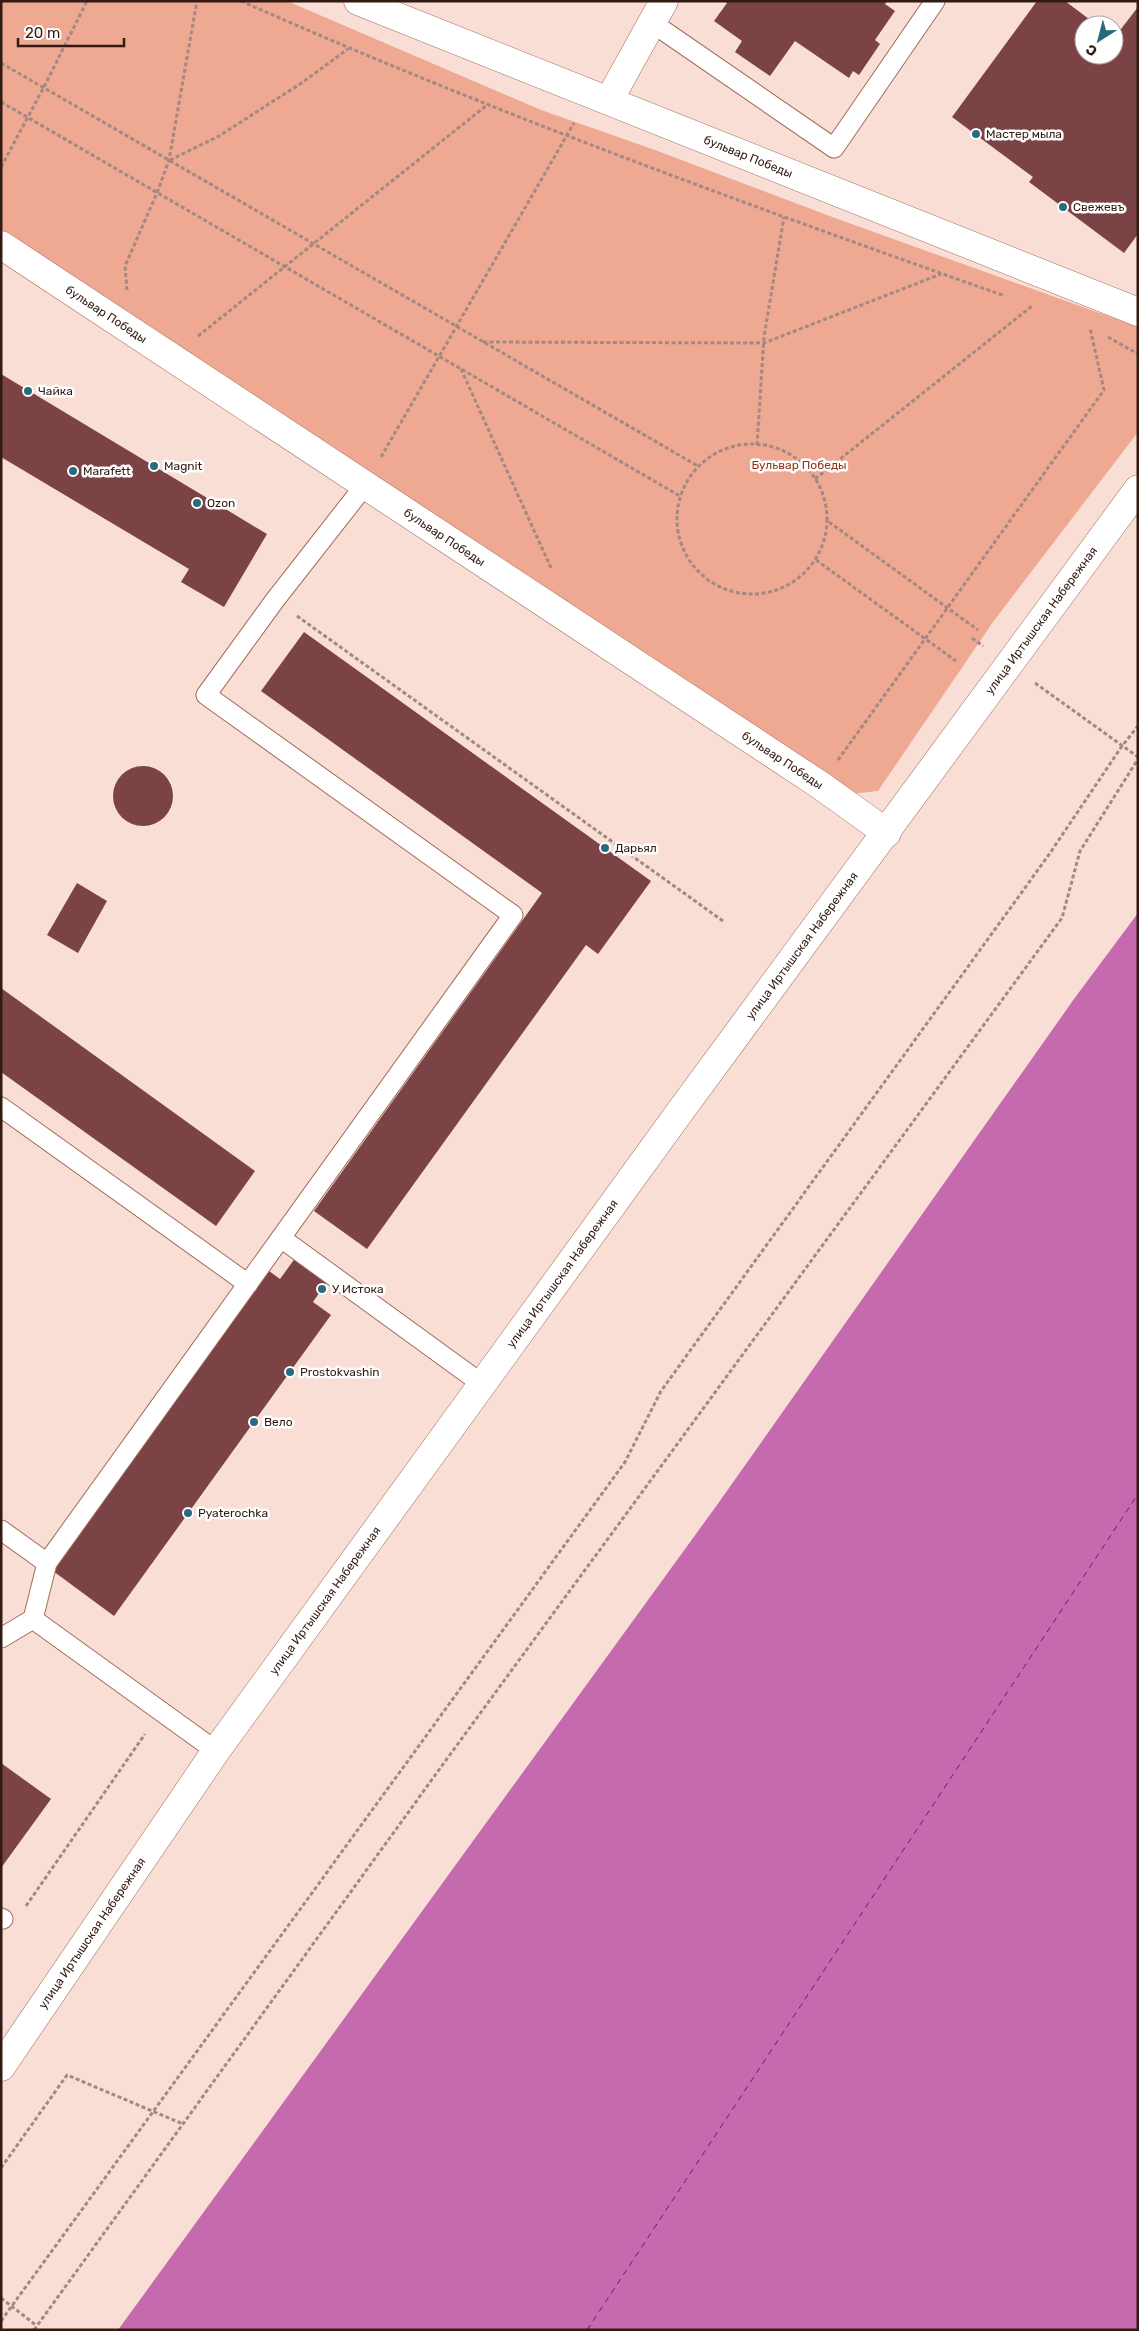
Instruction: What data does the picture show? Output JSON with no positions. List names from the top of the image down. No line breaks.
{"streets":{"street":["бульвар Победы","улица Иртышская Набережная"]},"crossings":[["бульвар Победы","улица Иртышская Набережная"]],"parks":["Бульвар Победы"],"places":["Мастер мыла","Свежевъ","Чайка","Magnit","Marafett","Ozon","Дарьял","У Истока","Prostokvashin","Вело","Pyaterochka"],"scale_bar":"20 m","north":"bottom left"}
